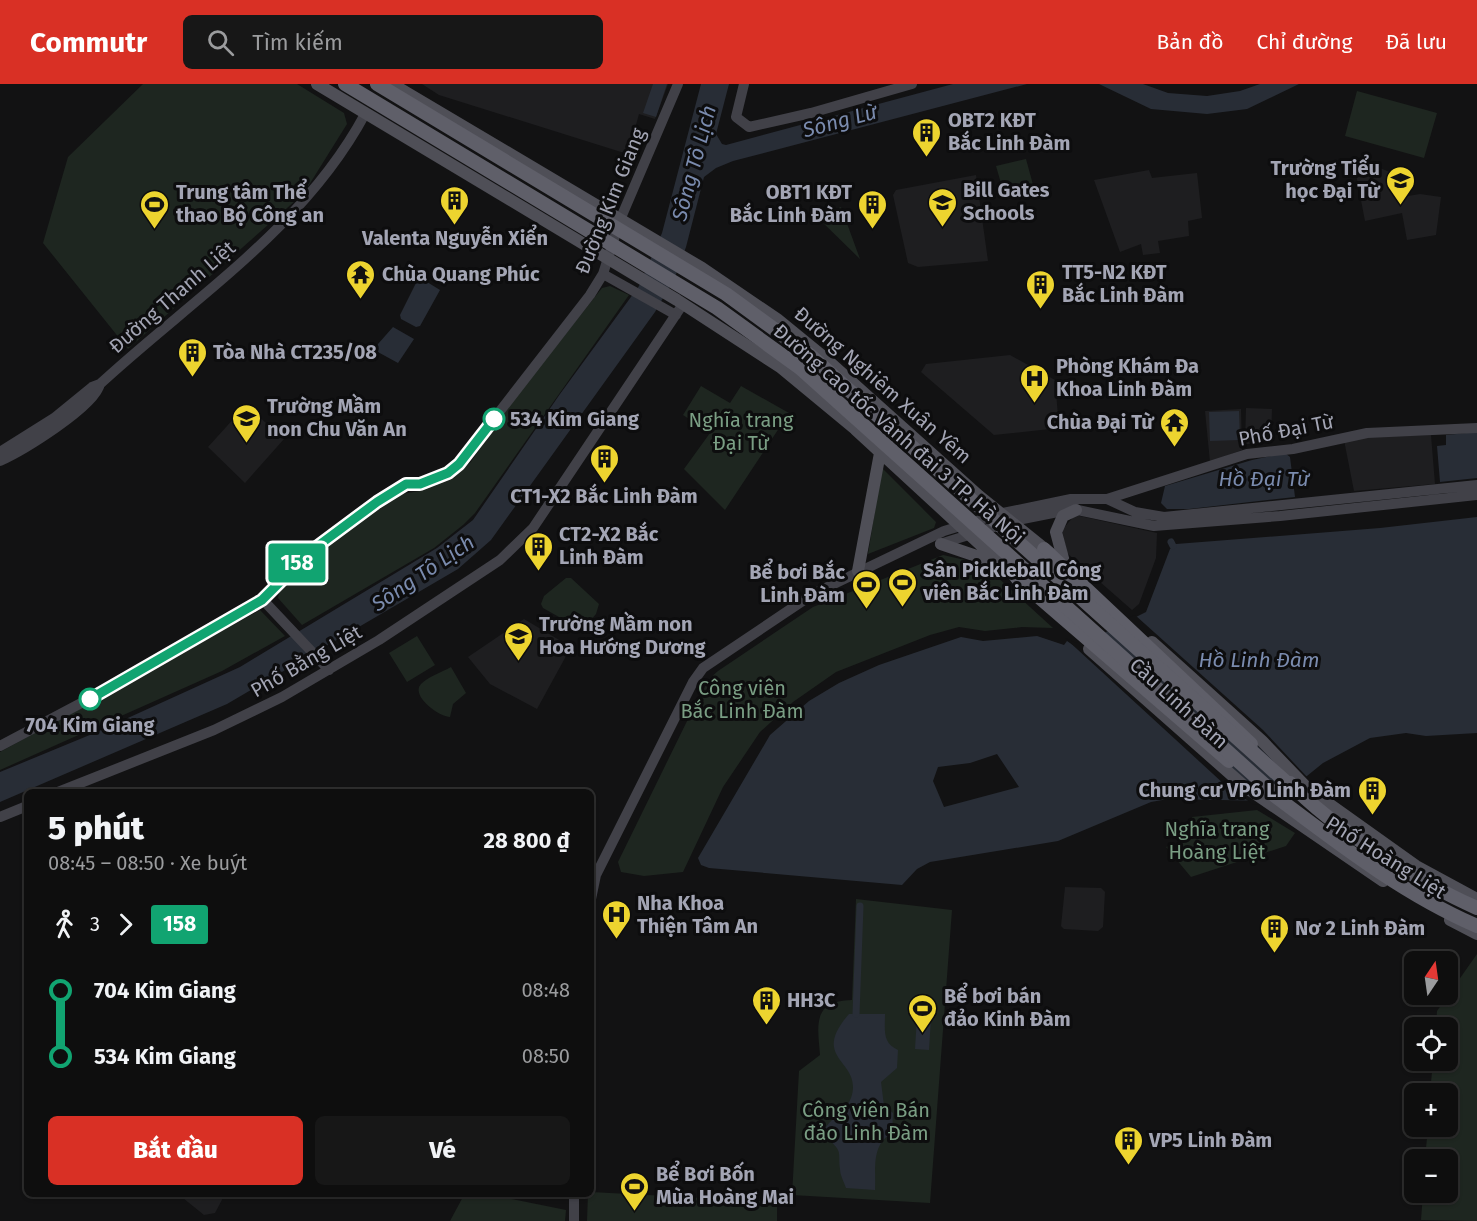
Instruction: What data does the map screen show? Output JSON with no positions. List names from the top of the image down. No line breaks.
{"streets":{"highway":["Đường cao tốc Vành đai 3 TP. Hà Nội"],"main road":["Đường Kim Giang","Đường Thanh Liệt","Đường Nghiêm Xuân Yêm","Phố Đại Từ","Phố Bằng Liệt","Cầu Linh Đàm","Phố Hoàng Liệt"]},"crossings":[["Đường Kim Giang","Đường Nghiêm Xuân Yêm"],["Đường cao tốc Vành đai 3 TP. Hà Nội","Cầu Linh Đàm"],["Đường cao tốc Vành đai 3 TP. Hà Nội","Phố Hoàng Liệt"],["Cầu Linh Đàm","Phố Hoàng Liệt"]],"water":["Sông Lừ","Sông Tô Lịch","Hồ Đại Từ","Hồ Linh Đàm"],"parks":["Nghĩa trang Đại Từ","Công viên Bắc Linh Đàm","Nghĩa trang Hoàng Liệt","Công viên Bán đảo Linh Đàm"],"places":{"building":["OBT2 KĐT Bắc Linh Đàm","Valenta Nguyễn Xiển","OBT1 KĐT Bắc Linh Đàm","TT5-N2 KĐT Bắc Linh Đàm","Tòa Nhà CT235/08","CT1-X2 Bắc Linh Đàm","CT2-X2 Bắc Linh Đàm","Chung cư VP6 Linh Đàm","Nơ 2 Linh Đàm","HH3C","VP5 Linh Đàm"],"school or university":["Trường Tiểu học Đại Từ","Bill Gates Schools","Trường Mầm non Chu Văn An","Trường Mầm non Hoa Hướng Dương"],"sports":["Trung tâm Thể thao Bộ Công an","Sân Pickleball Công viên Bắc Linh Đàm","Bể bơi Bắc Linh Đàm","Bể bơi bán đảo Kinh Đàm","Bể Bơi Bốn Mùa Hoàng Mai"],"temple":["Chùa Quang Phúc","Chùa Đại Từ"],"hospital":["Phòng Khám Đa Khoa Linh Đàm","Nha Khoa Thiện Tâm An"],"other":["534 Kim Giang","704 Kim Giang"]},"lines":["bus line 158"],"north":"top","page":{"header":"Commutr","search":"Tìm kiếm","nav":["Bản đồ","Chỉ đường","Đã lưu"],"on_map":"158","heading":["5 phút","08:45 – 08:50 · Xe buýt","28 800 ₫"],"legs":["3","158"],"map_buttons":["+","−"],"list":[{"name":"704 Kim Giang","value":"08:48"},{"name":"534 Kim Giang","value":"08:50"}],"buttons":["Bắt đầu","Vé"]}}
